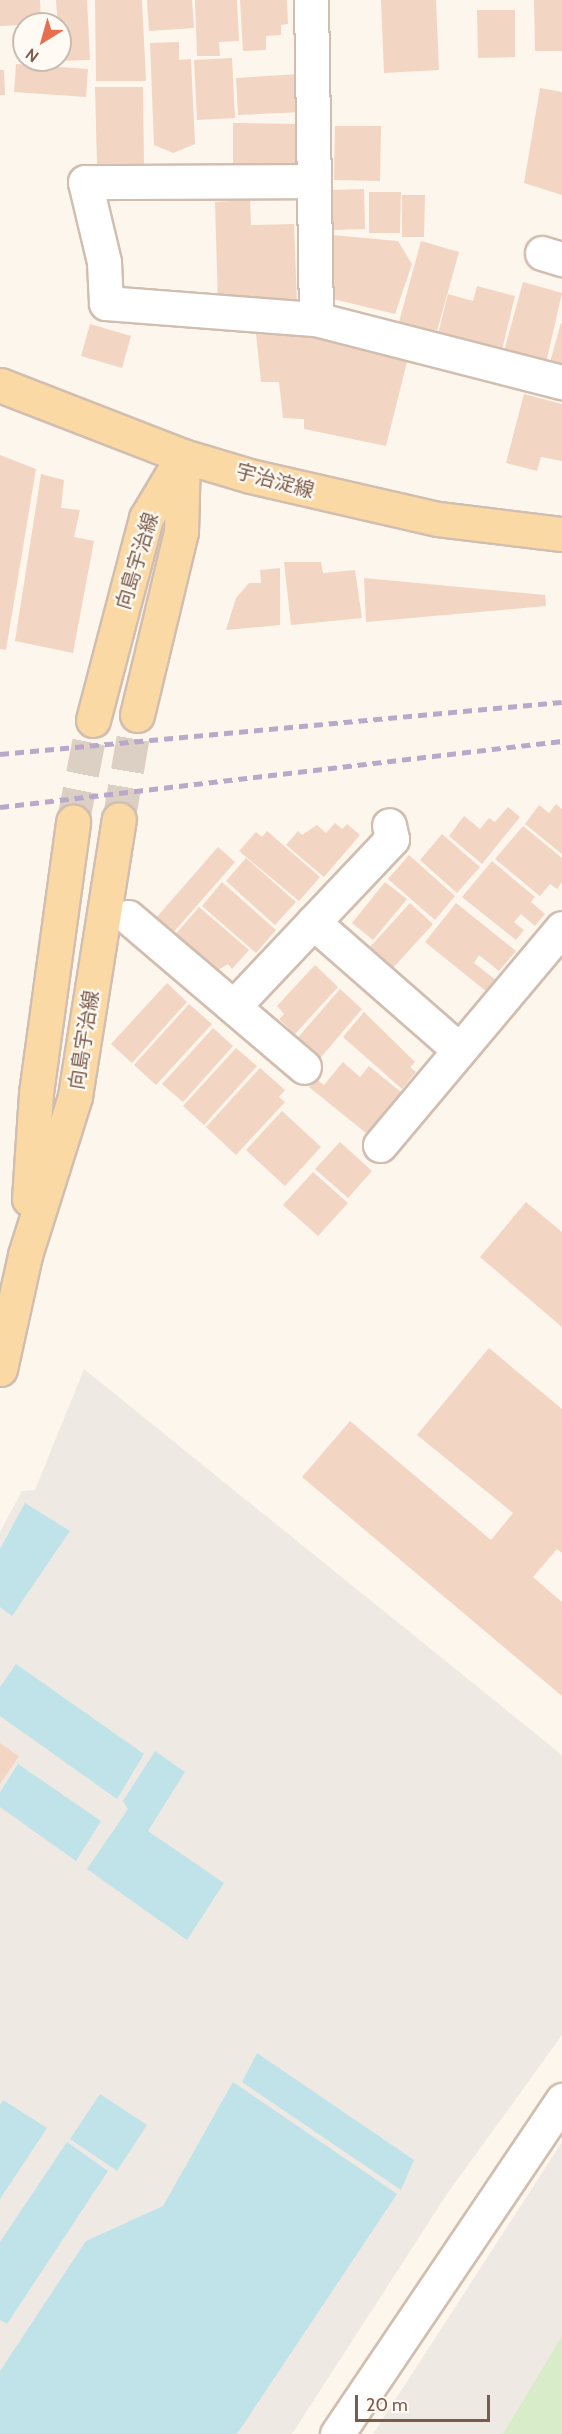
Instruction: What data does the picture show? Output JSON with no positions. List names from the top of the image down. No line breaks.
{"streets":{"main road":["宇治淀線","向島宇治線"]},"crossings":[["宇治淀線","向島宇治線"]],"scale_bar":"20 m","north":"bottom left"}
